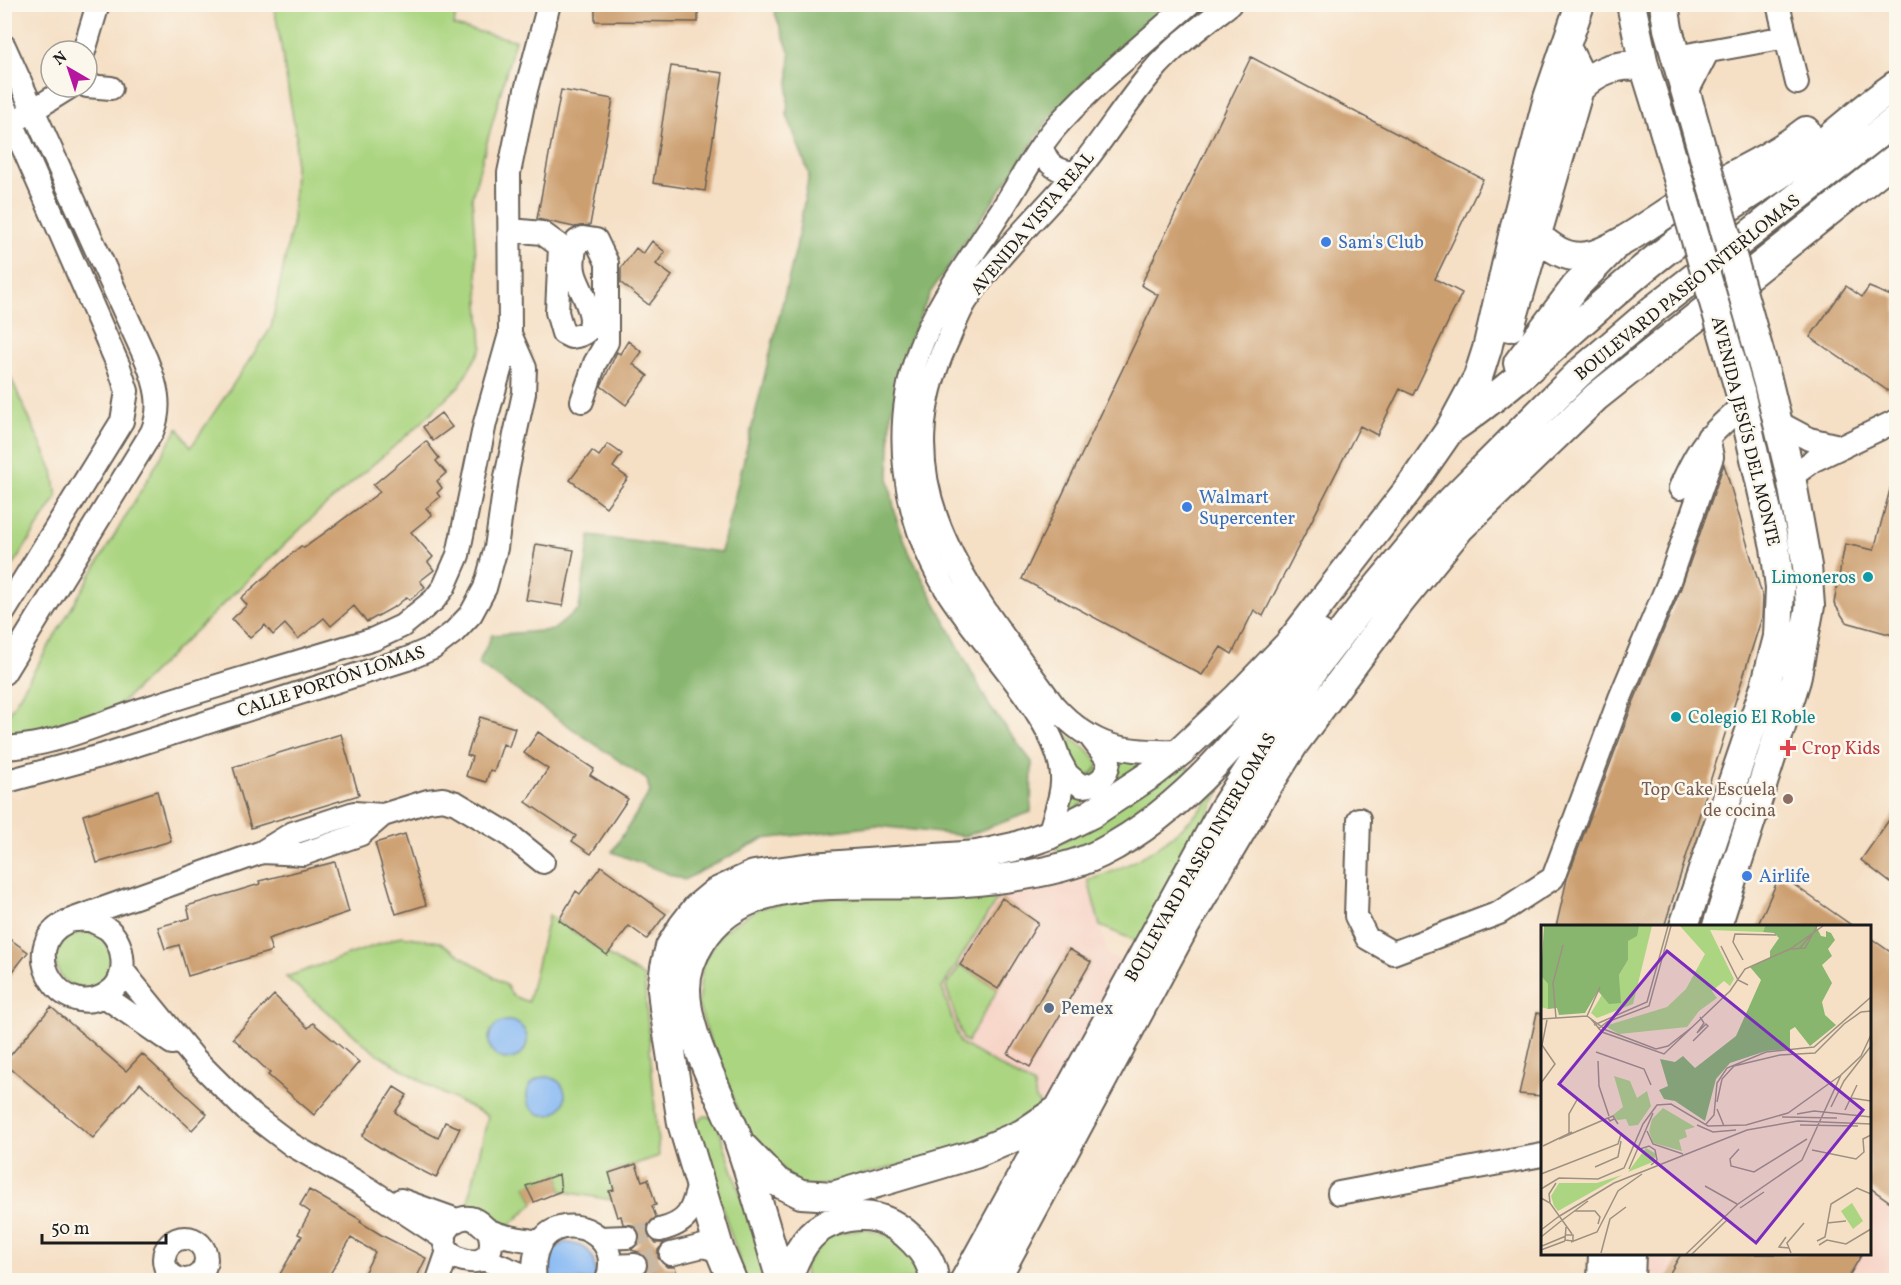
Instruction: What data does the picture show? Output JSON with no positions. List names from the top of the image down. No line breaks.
{"streets":{"main road":["BOULEVARD PASEO INTERLOMAS","AVENIDA JESÚS DEL MONTE"],"street":["AVENIDA VISTA REAL","CALLE PORTÓN LOMAS"]},"places":{"other":["Sam's Club","Walmart Supercenter","Limoneros","Colegio El Roble","Top Cake Escuela de cocina","Airlife","Pemex"],"health":["Crop Kids"]},"scale_bar":"50 m","north":"top left"}
